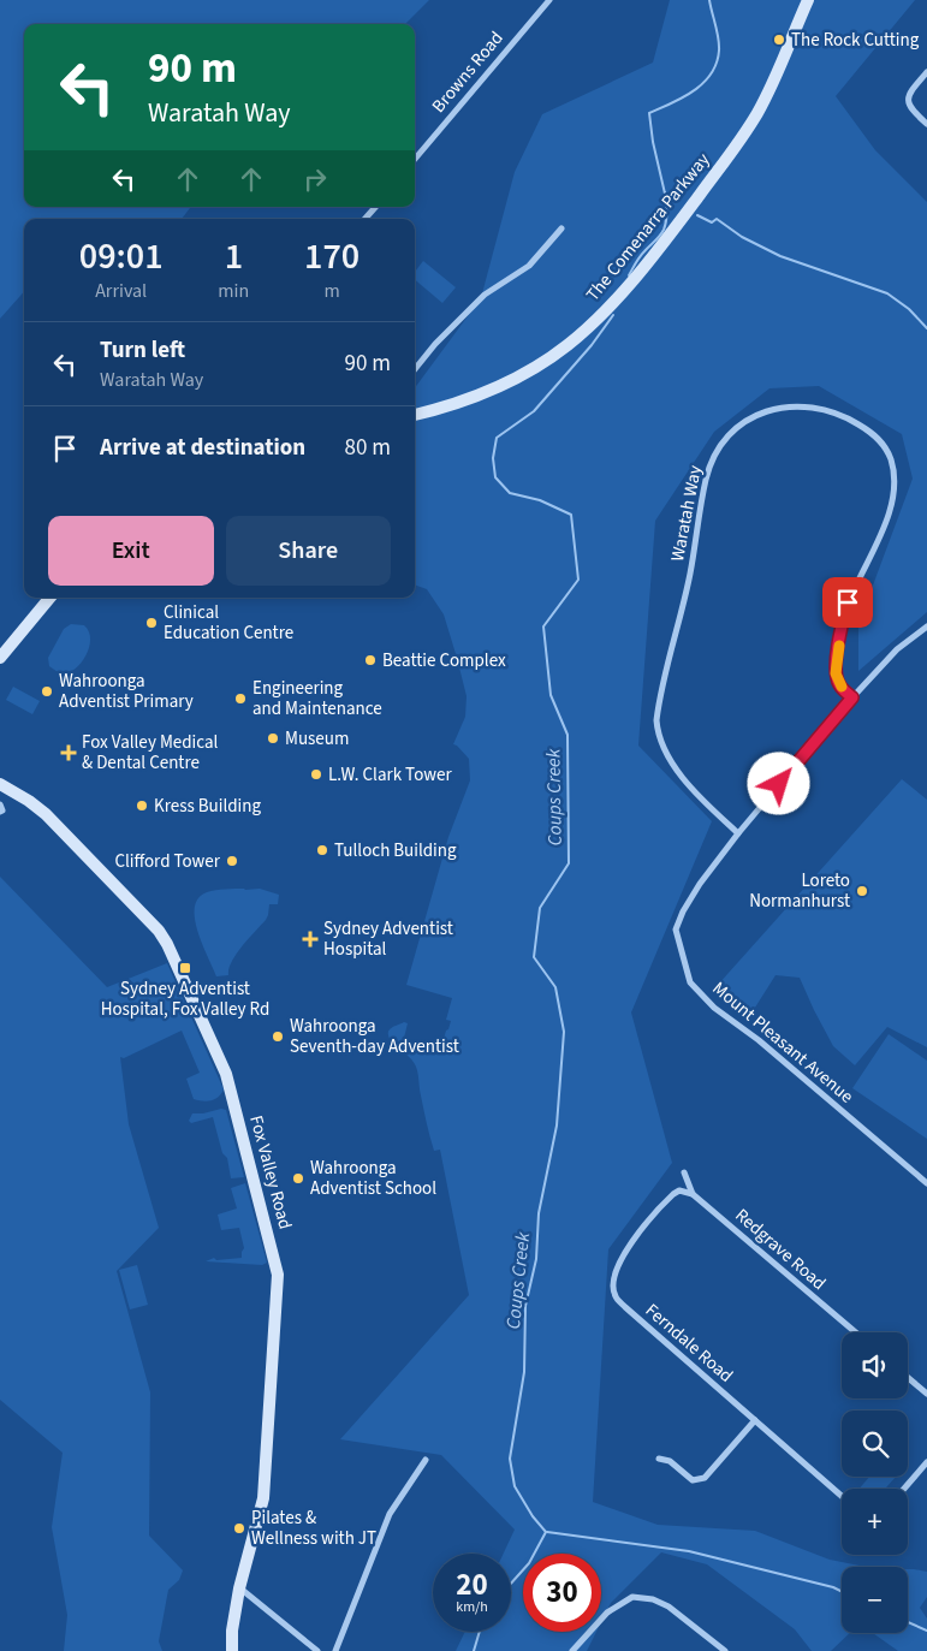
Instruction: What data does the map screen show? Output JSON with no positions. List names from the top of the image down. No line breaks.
{"streets":{"main road":["The Comenarra Parkway","Fox Valley Road"],"street":["Browns Road","Waratah Way","Mount Pleasant Avenue","Redgrave Road","Ferndale Road"]},"crossings":[["Waratah Way","Mount Pleasant Avenue"],["Redgrave Road","Ferndale Road"]],"water":["Coups Creek"],"places":{"other":["The Rock Cutting","Clinical Education Centre","Beattie Complex","Wahroonga Adventist Primary","Engineering and Maintenance","Museum","L.W. Clark Tower","Kress Building","Tulloch Building","Clifford Tower","Loreto Normanhurst","Wahroonga Seventh-day Adventist","Wahroonga Adventist School","Pilates & Wellness with JT"],"health":["Fox Valley Medical & Dental Centre","Sydney Adventist Hospital"],"transit":["Sydney Adventist Hospital, Fox Valley Rd"]},"page":{"turn":["90 m","Waratah Way"],"eta":["09:01","Arrival","1","min","170","m"],"list":[{"name":"Turn left","note":"Waratah Way","value":"90 m"},{"name":"Arrive at destination","value":"80 m"}],"buttons":["Exit","Share"],"map_buttons":["+","−"],"speed":"20 km/h","limit":"30"}}
